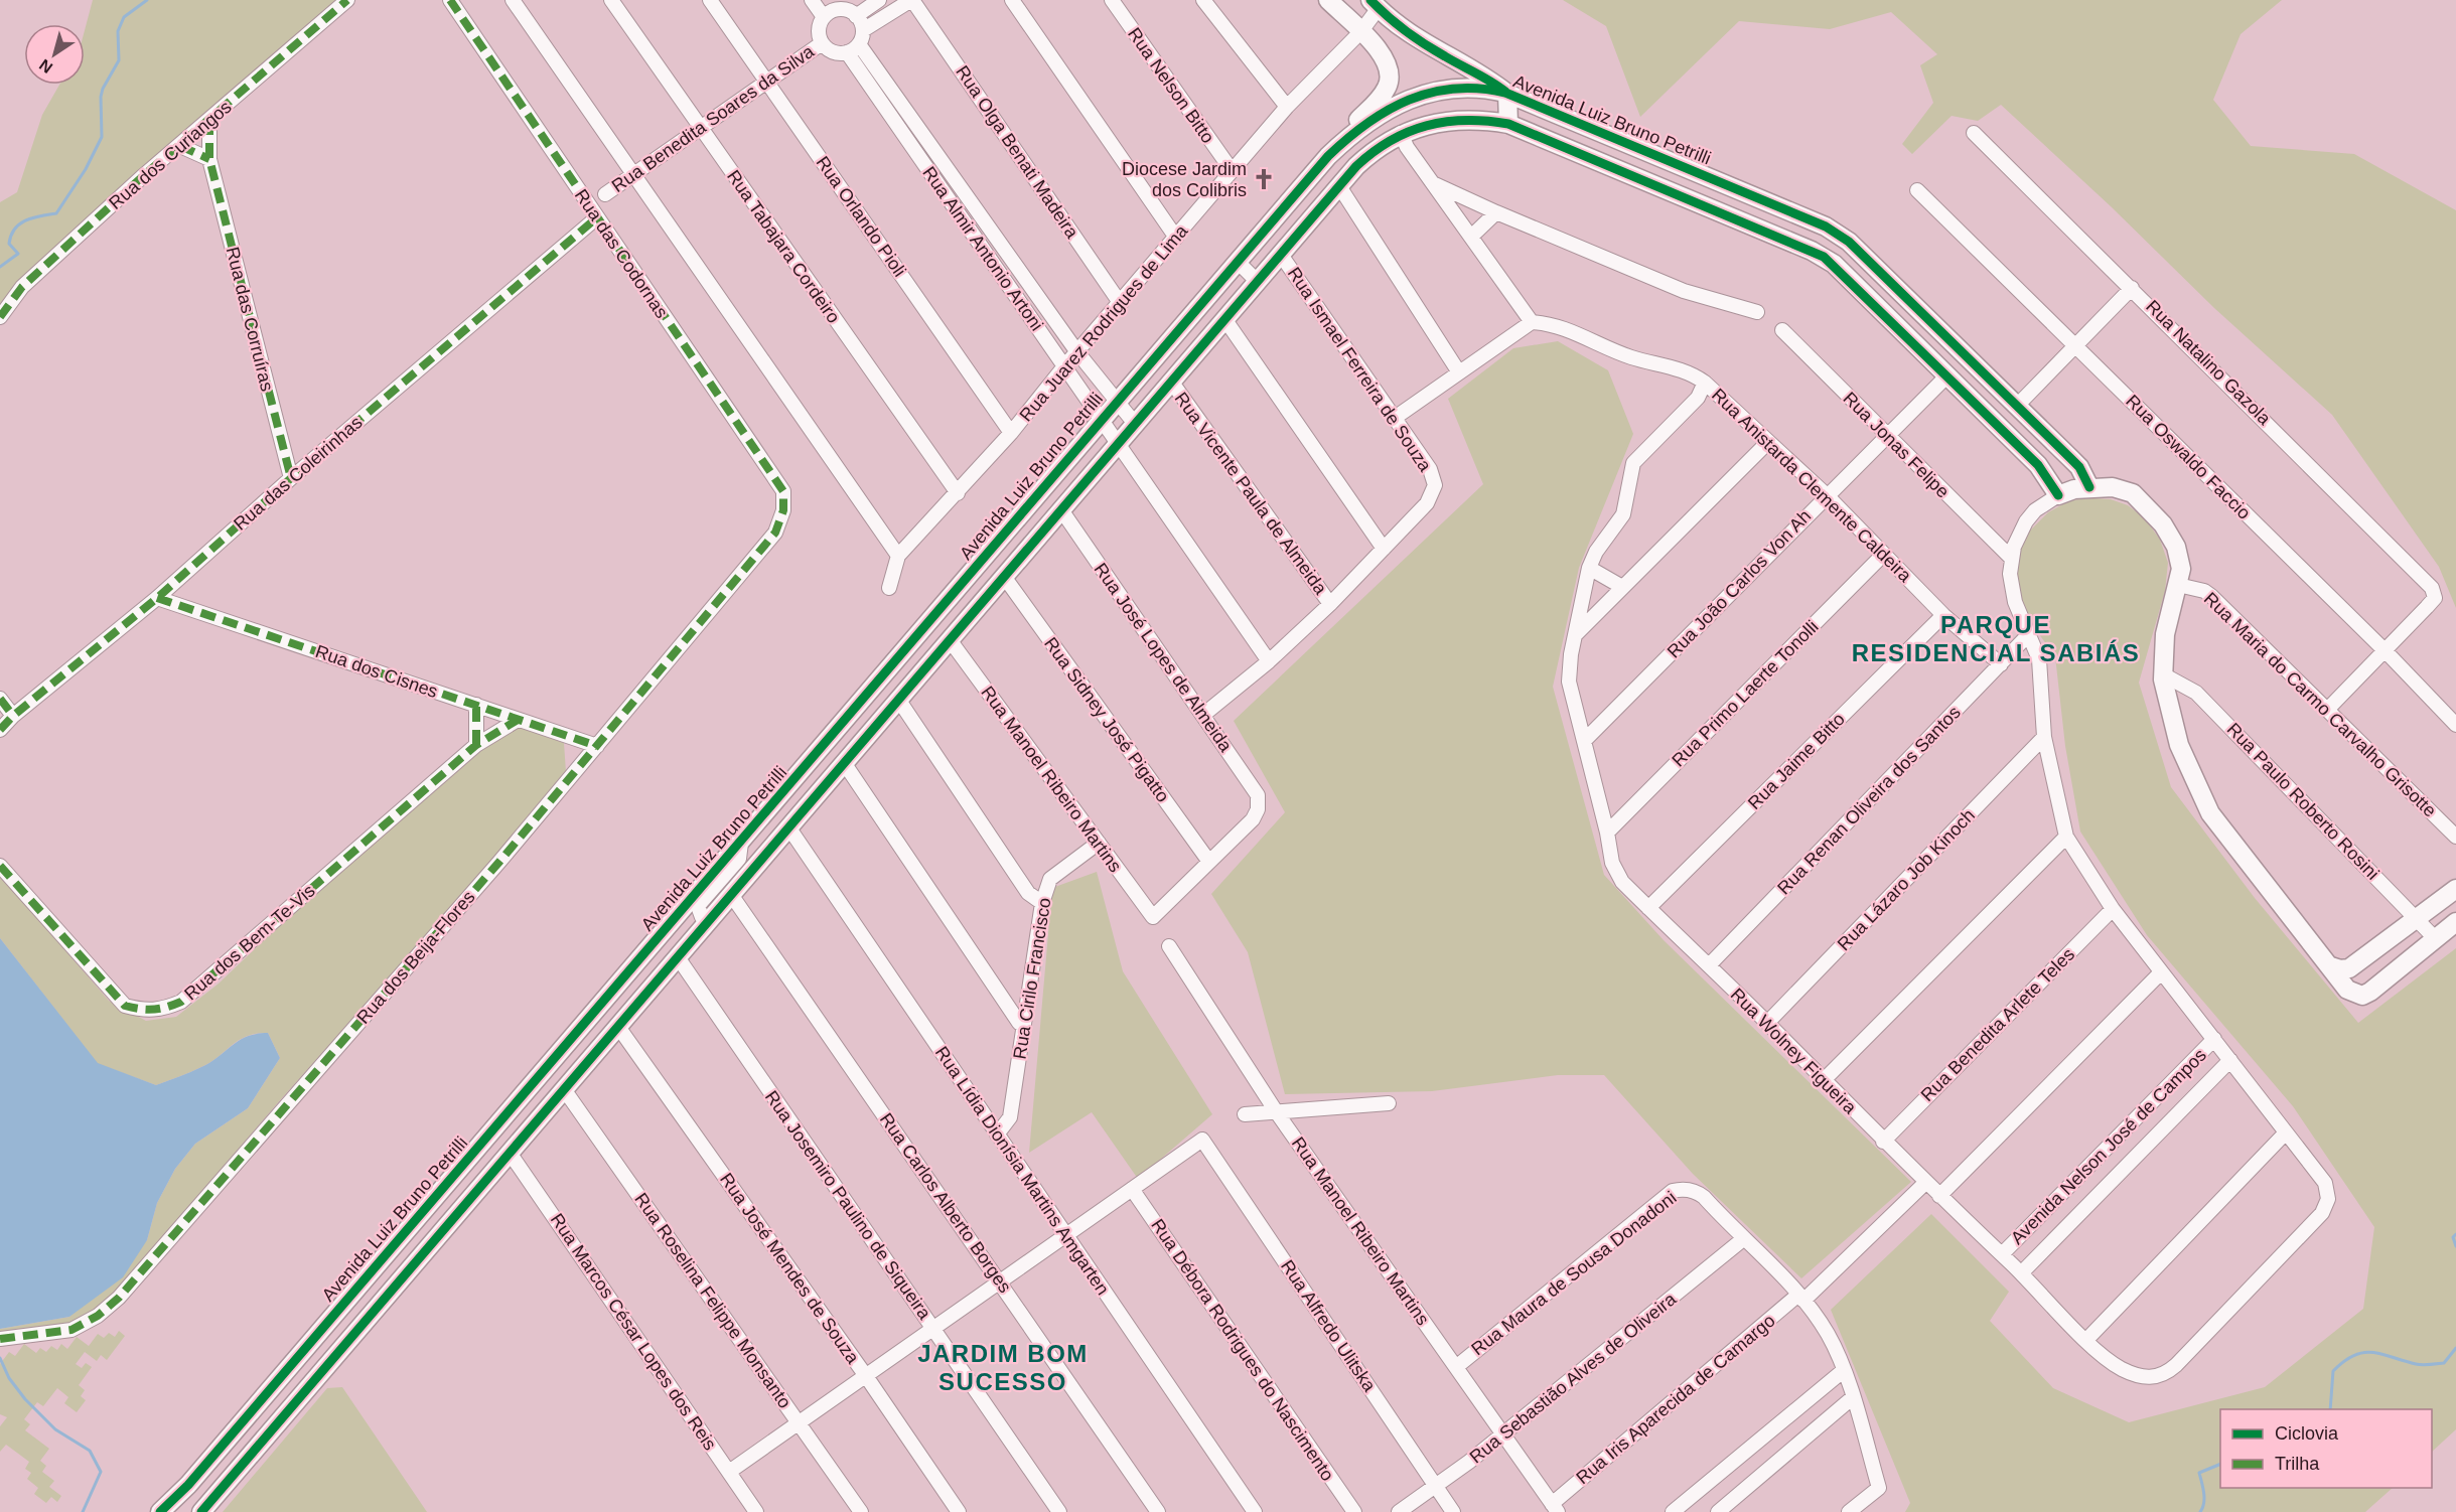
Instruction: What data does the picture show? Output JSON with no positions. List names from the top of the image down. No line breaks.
{"streets":{"main road":["Avenida Luiz Bruno Petrilli"],"street":["Rua Nelson Bitto","Rua Benedita Soares da Silva","Rua Olga Benati Madeira","Rua dos Curiangos","Rua Orlando Pioli","Rua Tabajara Cordeiro","Rua Almir Antonio Artoni","Rua das Codornas","Rua das Corruíras","Rua Juarez Rodrigues de Lima","Rua Natalino Gazola","Rua Ismael Ferreira de Souza","Rua Jonas Felipe","Rua Oswaldo Faccio","Rua das Coleirinhas","Rua Anistarda Clemente Caldeira","Rua Vicente Paula de Almeida","Rua João Carlos Von Ah","Rua José Lopes de Almeida","Rua dos Cisnes","Rua Primo Laerte Tonolli","Rua Maria do Carmo Carvalho Grisotte","Rua Sidney José Pigatto","Rua Jaime Bitto","Rua Manoel Ribeiro Martins","Rua Renan Oliveira dos Santos","Rua Paulo Roberto Rosini","Rua Lázaro Job Kinoch","Rua dos Bem-Te-Vis","Rua dos Beija-Flores","Rua Cirilo Francisco","Rua Benedita Arlete Teles","Rua Wolney Figueira","Avenida Nelson José de Campos","Rua Lídia Dionísia Martins Amgarten","Rua Carlos Alberto Borges","Rua Josemiro Paulino de Siqueira","Rua José Mendes de Souza","Rua Maura de Sousa Donadoni","Rua Roselina Felippe Monsanto","Rua Alfredo Ulitska","Rua Marcos César Lopes dos Reis","Rua Débora Rodrigues do Nascimento","Rua Sebastião Alves de Oliveira","Rua Iris Aparecida de Camargo"]},"crossings":[["Rua Nelson Bitto","Rua Juarez Rodrigues de Lima"],["Rua Benedita Soares da Silva","Rua Orlando Pioli"],["Rua Benedita Soares da Silva","Rua Tabajara Cordeiro"],["Rua Benedita Soares da Silva","Rua Almir Antonio Artoni"],["Avenida Luiz Bruno Petrilli","Rua Almir Antonio Artoni"],["Rua Olga Benati Madeira","Rua Juarez Rodrigues de Lima"],["Rua dos Curiangos","Rua das Corruíras"],["Rua Orlando Pioli","Rua Juarez Rodrigues de Lima"],["Rua Tabajara Cordeiro","Rua Juarez Rodrigues de Lima"],["Rua Almir Antonio Artoni","Rua Juarez Rodrigues de Lima"],["Rua das Codornas","Rua das Coleirinhas"],["Rua das Codornas","Rua dos Beija-Flores"],["Rua das Corruíras","Rua das Coleirinhas"],["Rua Natalino Gazola","Rua Oswaldo Faccio"],["Rua Jonas Felipe","Rua João Carlos Von Ah"],["Rua das Coleirinhas","Rua dos Cisnes"],["Rua Anistarda Clemente Caldeira","Rua João Carlos Von Ah"],["Rua Anistarda Clemente Caldeira","Rua Primo Laerte Tonolli"],["Rua Anistarda Clemente Caldeira","Rua Jaime Bitto"],["Rua Anistarda Clemente Caldeira","Rua Renan Oliveira dos Santos"],["Rua Anistarda Clemente Caldeira","Rua Wolney Figueira"],["Rua João Carlos Von Ah","Rua Wolney Figueira"],["Rua José Lopes de Almeida","Rua Sidney José Pigatto"],["Rua José Lopes de Almeida","Rua Manoel Ribeiro Martins"],["Rua dos Cisnes","Rua dos Bem-Te-Vis"],["Rua dos Cisnes","Rua dos Beija-Flores"],["Rua Primo Laerte Tonolli","Rua Wolney Figueira"],["Rua Sidney José Pigatto","Rua Manoel Ribeiro Martins"],["Rua Jaime Bitto","Rua Wolney Figueira"],["Rua Manoel Ribeiro Martins","Rua Cirilo Francisco"],["Rua Manoel Ribeiro Martins","Rua Maura de Sousa Donadoni"],["Rua Manoel Ribeiro Martins","Rua Sebastião Alves de Oliveira"],["Rua Manoel Ribeiro Martins","Rua Iris Aparecida de Camargo"],["Rua Renan Oliveira dos Santos","Rua Wolney Figueira"],["Rua Lázaro Job Kinoch","Rua Wolney Figueira"],["Rua Cirilo Francisco","Rua Lídia Dionísia Martins Amgarten"],["Rua Benedita Arlete Teles","Rua Wolney Figueira"],["Rua Wolney Figueira","Avenida Nelson José de Campos"],["Rua Wolney Figueira","Rua Iris Aparecida de Camargo"],["Rua Maura de Sousa Donadoni","Rua Sebastião Alves de Oliveira"],["Rua Alfredo Ulitska","Rua Débora Rodrigues do Nascimento"],["Rua Alfredo Ulitska","Rua Sebastião Alves de Oliveira"]],"districts":["PARQUE RESIDENCIAL SABIÁS","JARDIM BOM SUCESSO"],"places":{"church":["Diocese Jardim dos Colibris"]},"legend":["Ciclovia","Trilha"],"north":"bottom left"}
